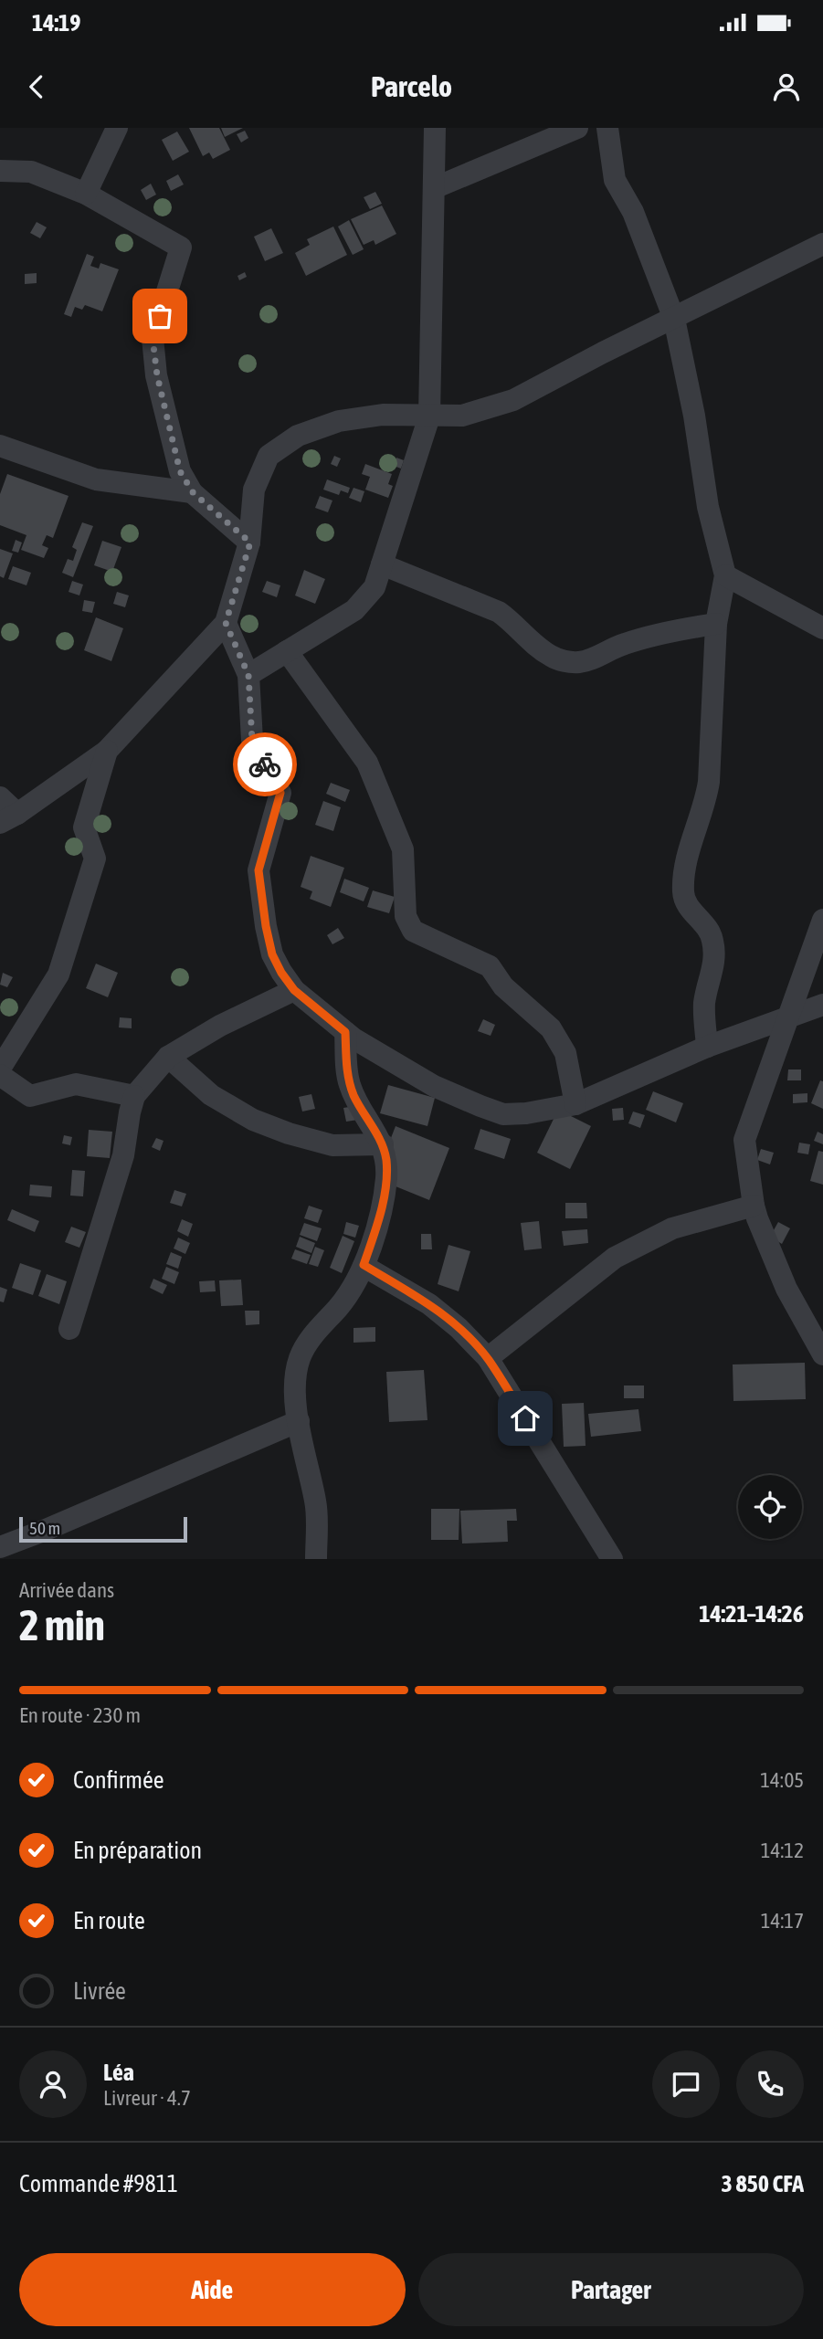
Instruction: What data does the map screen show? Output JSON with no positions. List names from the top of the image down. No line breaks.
{"scale_bar":"50 m","page":{"status":"14:19","header":"Parcelo","scale":"50 m","heading":["2 min","Arrivée dans","14:21–14:26"],"panel":["Léa","Livreur · 4.7","Commande #9811","3 850 CFA"],"bar":"En route · 230 m","list":[["Confirmée","14:05"],["En préparation","14:12"],["En route","14:17"],"Livrée"],"buttons":["Aide","Partager"]}}
